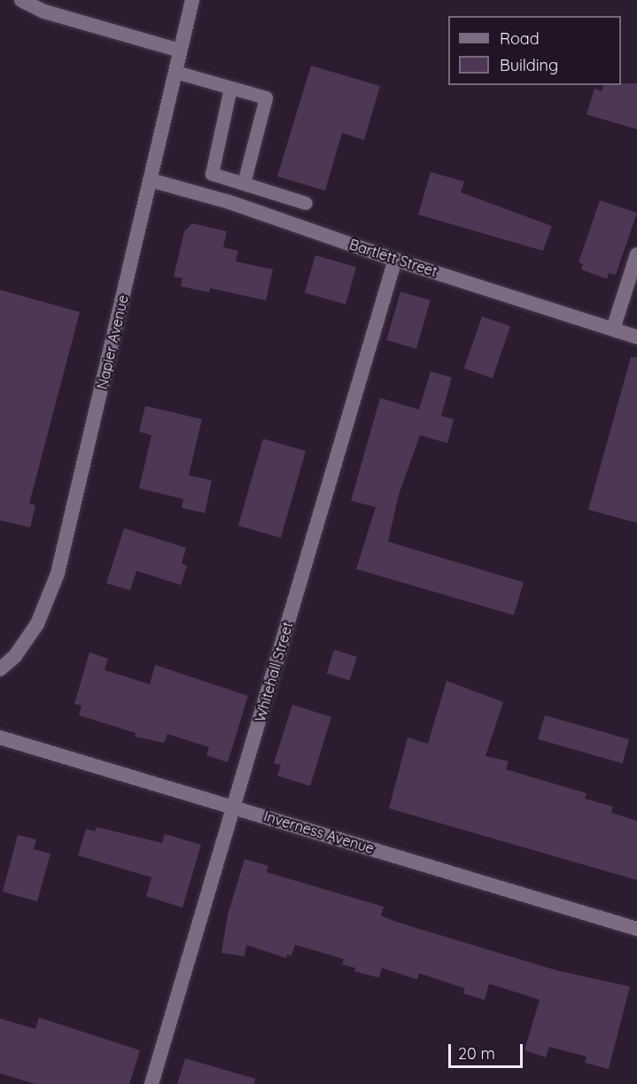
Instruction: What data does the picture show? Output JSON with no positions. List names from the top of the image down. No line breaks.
{"streets":{"street":["Bartlett Street","Napier Avenue","Whitehall Street","Inverness Avenue"]},"crossings":[["Bartlett Street","Napier Avenue"],["Bartlett Street","Whitehall Street"],["Whitehall Street","Inverness Avenue"]],"legend":["Road","Building"],"scale_bar":"20 m"}
